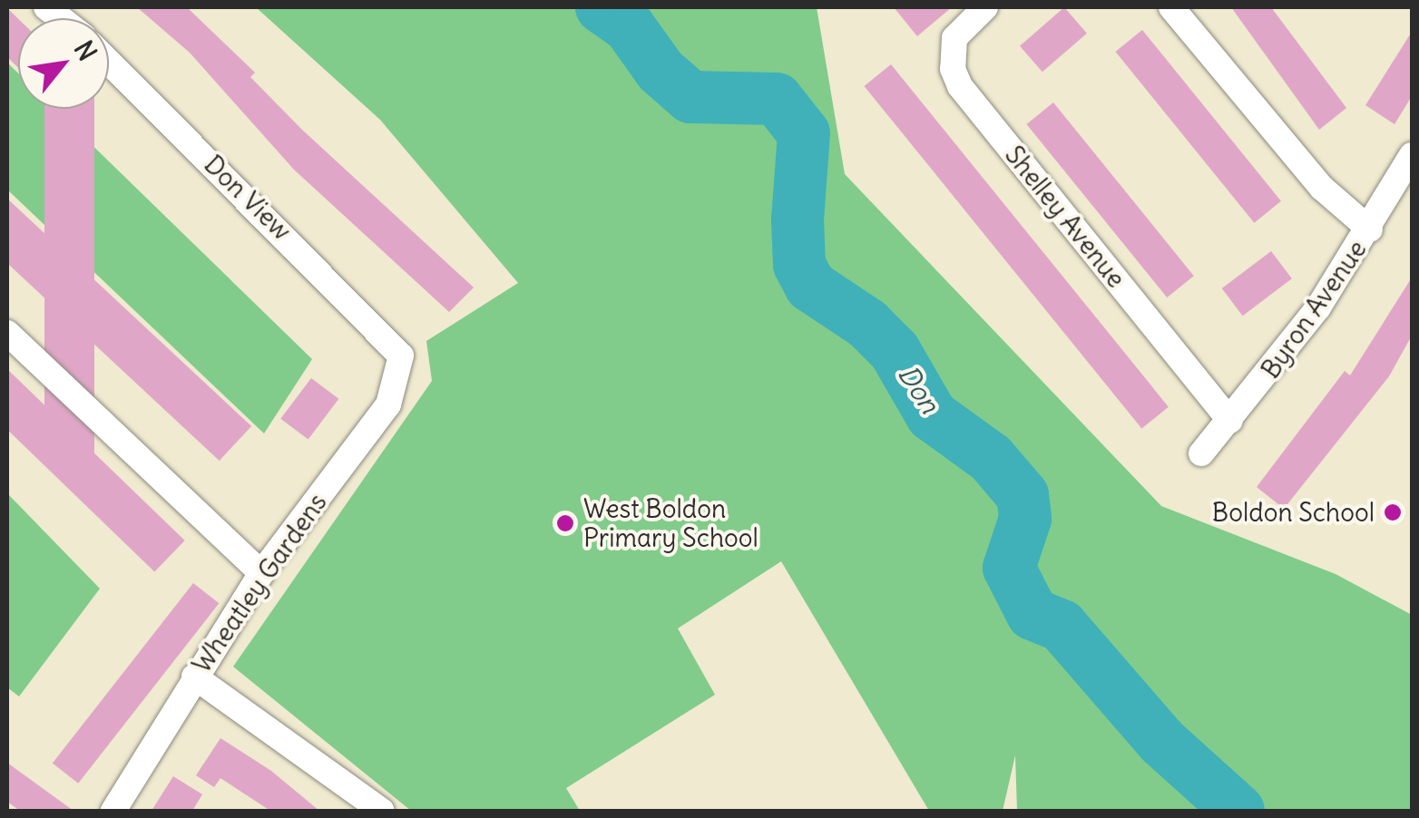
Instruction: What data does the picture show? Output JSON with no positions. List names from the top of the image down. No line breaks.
{"streets":{"street":["Don View","Shelley Avenue","Byron Avenue","Wheatley Gardens"]},"crossings":[["Don View","Wheatley Gardens"],["Shelley Avenue","Byron Avenue"]],"water":["Don"],"places":["Boldon School","West Boldon Primary School"],"north":"top right"}
